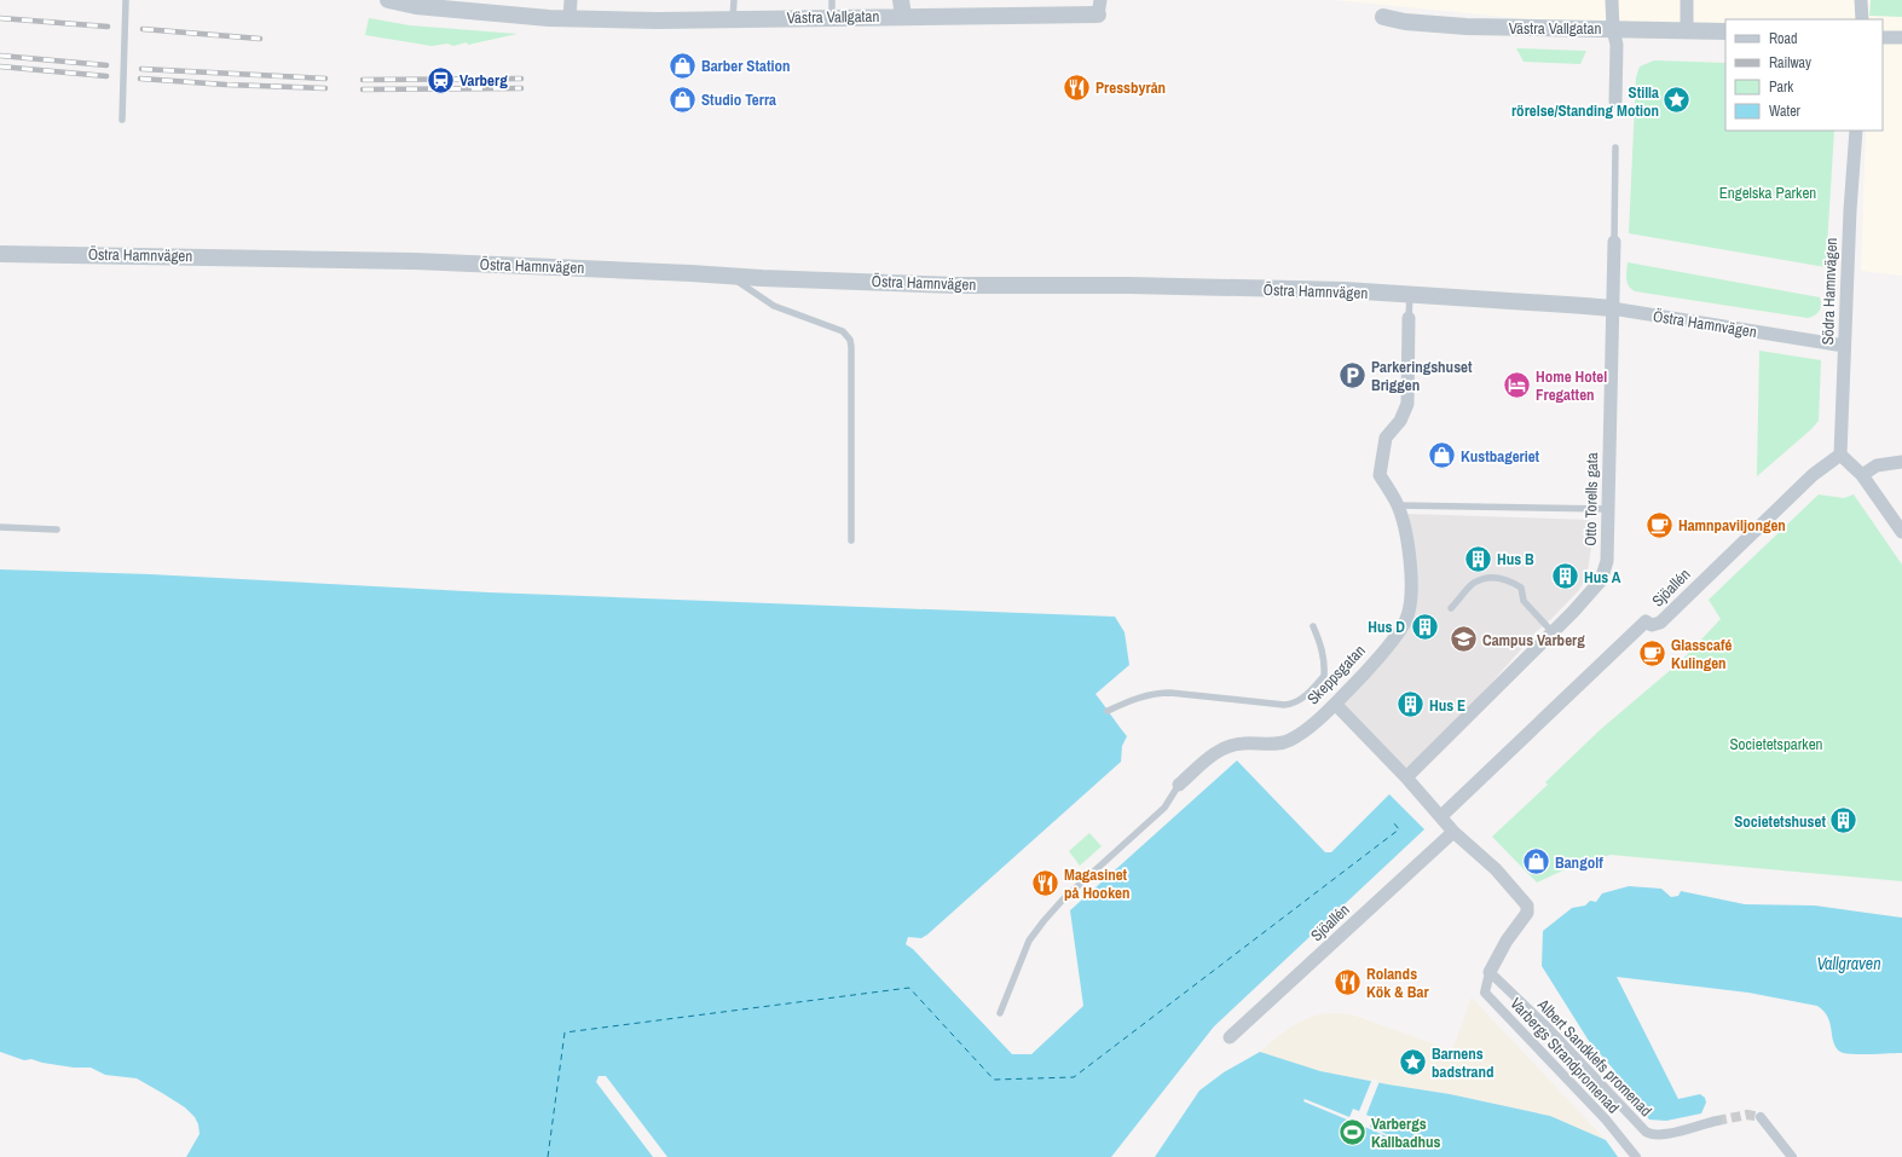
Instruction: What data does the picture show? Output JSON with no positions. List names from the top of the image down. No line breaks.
{"streets":{"street":["Västra Vallgatan","Östra Hamnvägen","Södra Hamnvägen","Otto Torells gata","Sjöallén","Skeppsgatan","Varbergs Strandpromenad","Albert Sandklefs promenad"]},"crossings":[["Östra Hamnvägen","Södra Hamnvägen"],["Östra Hamnvägen","Otto Torells gata"],["Östra Hamnvägen","Skeppsgatan"],["Södra Hamnvägen","Sjöallén"],["Varbergs Strandpromenad","Albert Sandklefs promenad"]],"water":["Vallgraven"],"parks":["Engelska Parken","Societetsparken"],"places":{"shop":["Barber Station","Studio Terra","Kustbageriet","Bangolf"],"station":["Varberg"],"restaurant":["Pressbyrån","Magasinet på Hooken","Rolands Kök & Bar"],"place":["Stilla rörelse/Standing Motion","Barnens badstrand"],"parking":["Parkeringshuset Briggen"],"hotel":["Home Hotel Fregatten"],"cafe":["Hamnpaviljongen","Glasscafé Kulingen"],"building":["Hus B","Hus A","Hus D","Hus E","Societetshuset"],"school or university":["Campus Varberg"],"sports":["Varbergs Kallbadhus"]},"legend":["Road","Railway","Park","Water"]}
